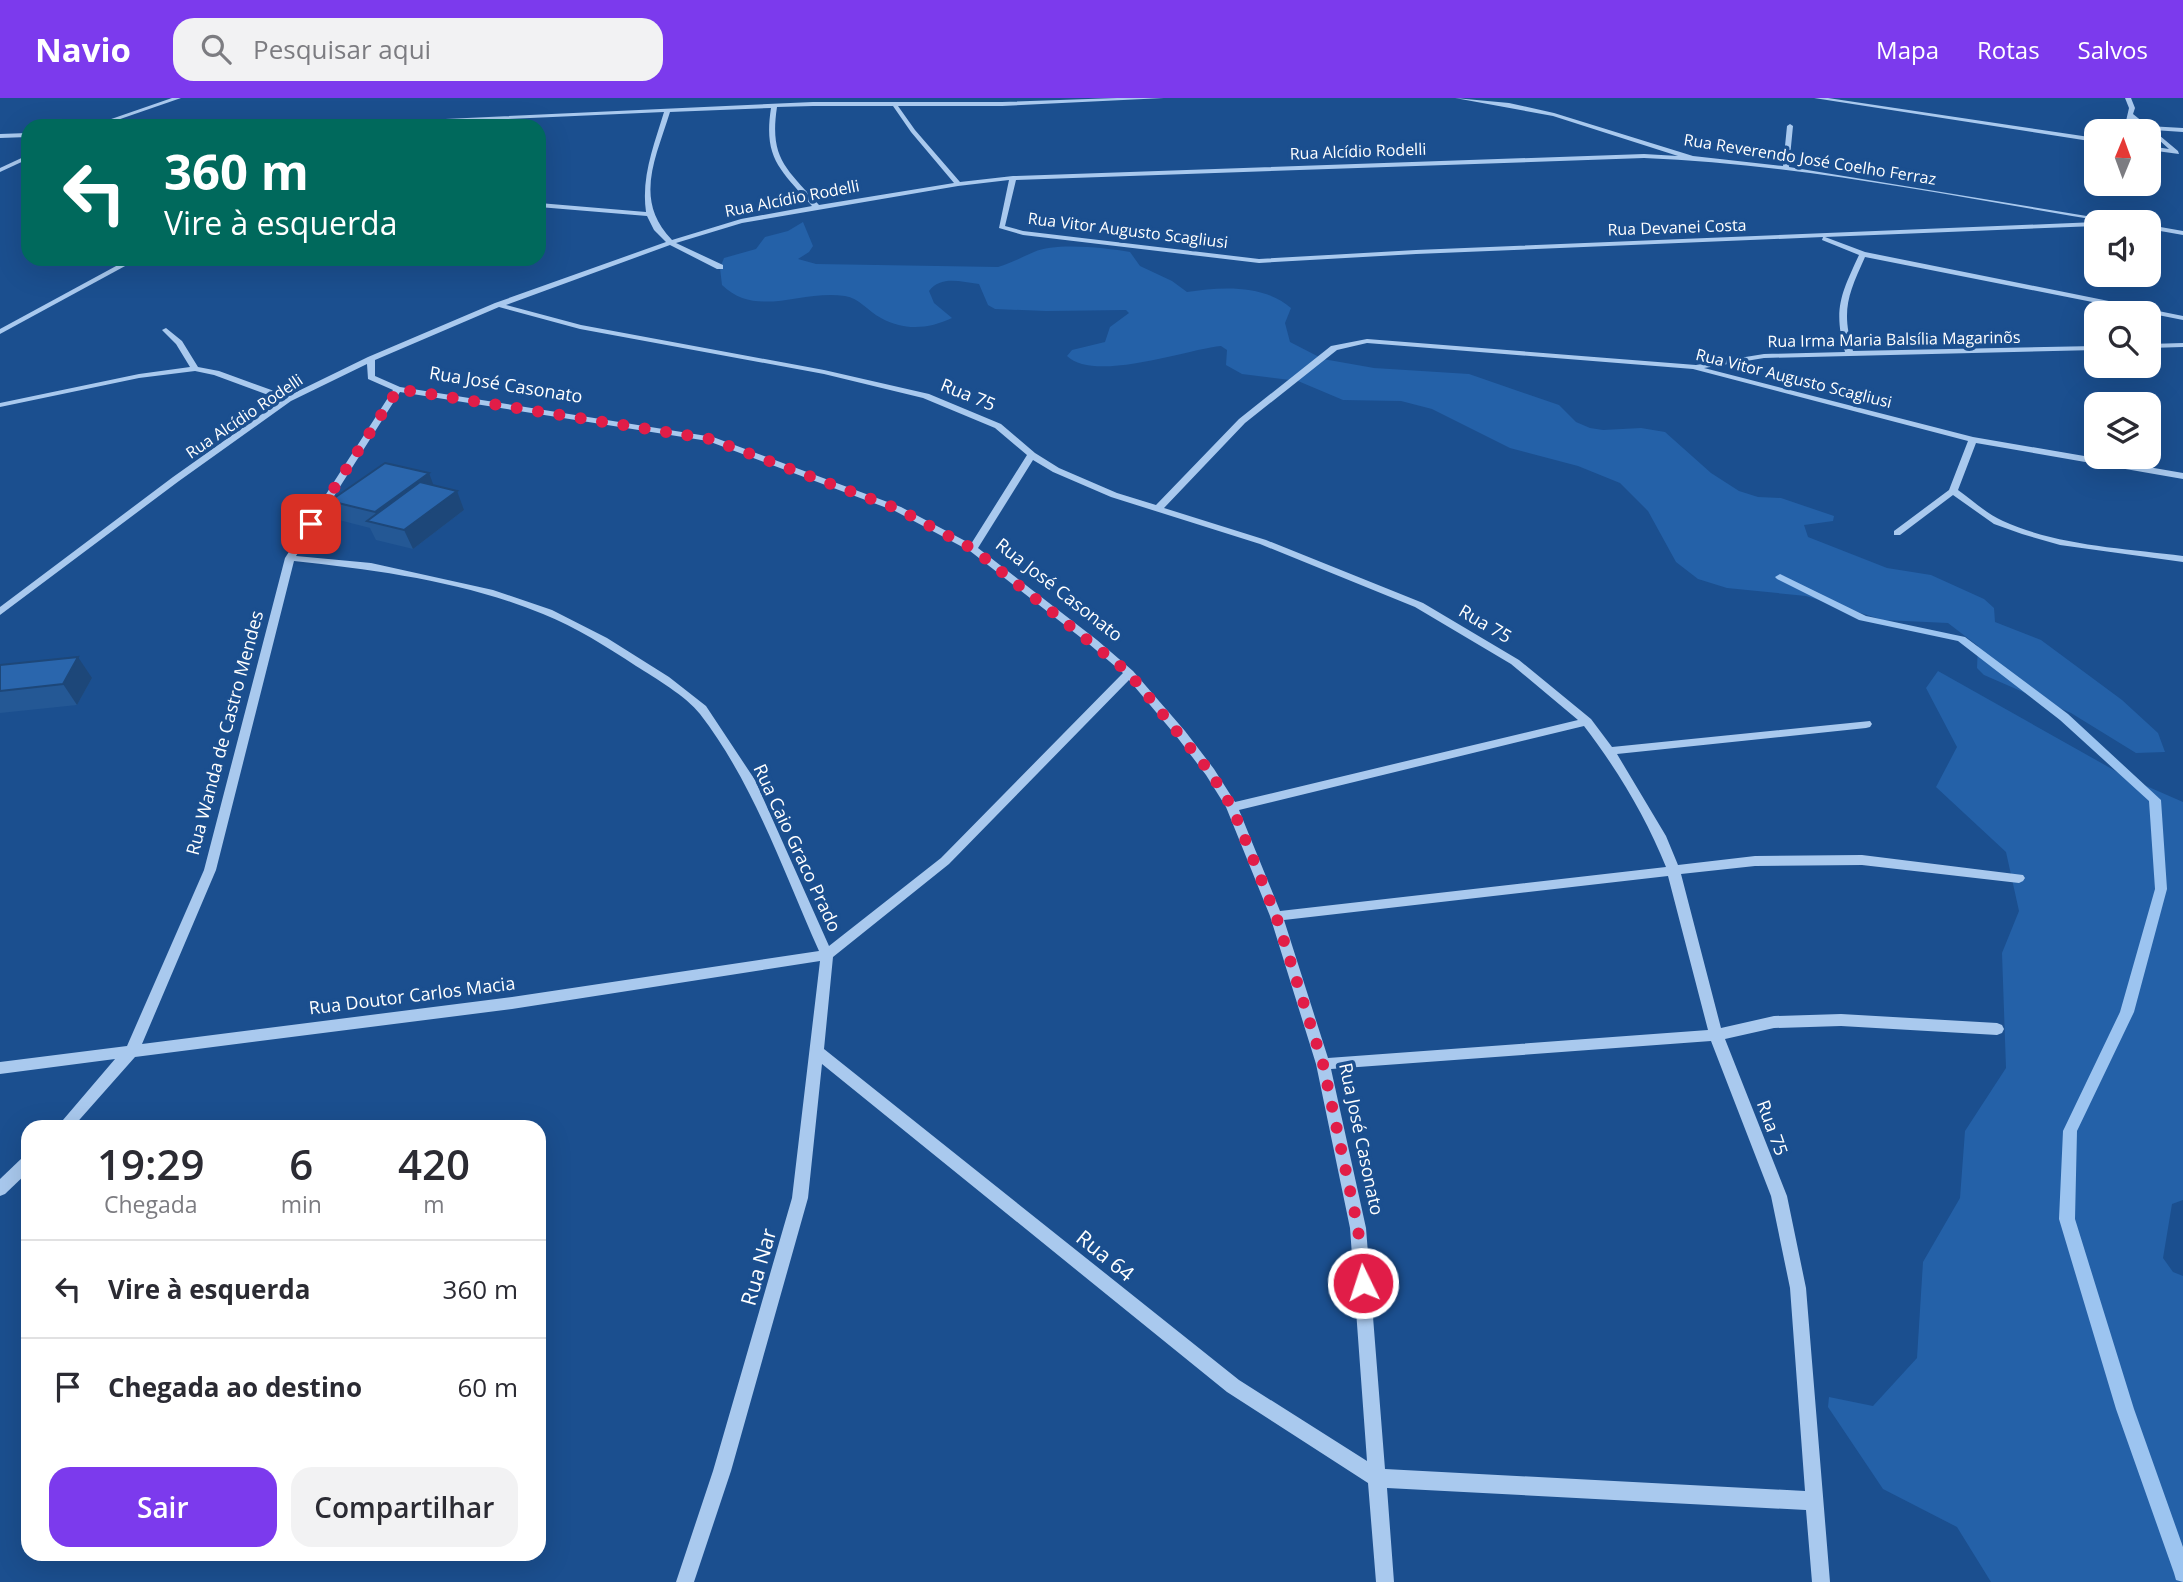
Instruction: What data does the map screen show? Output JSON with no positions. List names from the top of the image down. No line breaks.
{"streets":{"street":["Rua Alcídio Rodelli","Rua Reverendo José Coelho Ferraz","Rua Devanei Costa","Rua Vitor Augusto Scagliusi","Rua Irma Maria Balsília Magarinõs","Rua José Casonato","Rua 75","Rua Wanda de Castro Mendes","Rua Caio Graco Prado","Rua Doutor Carlos Macia","Rua 64","Rua Nar"]},"crossings":[["Rua Alcídio Rodelli","Rua Reverendo José Coelho Ferraz"],["Rua Alcídio Rodelli","Rua Vitor Augusto Scagliusi"],["Rua Alcídio Rodelli","Rua 75"],["Rua Devanei Costa","Rua Vitor Augusto Scagliusi"],["Rua Vitor Augusto Scagliusi","Rua Irma Maria Balsília Magarinõs"],["Rua Vitor Augusto Scagliusi","Rua 75"],["Rua José Casonato","Rua Wanda de Castro Mendes"],["Rua José Casonato","Rua 64"],["Rua Wanda de Castro Mendes","Rua Caio Graco Prado"],["Rua Wanda de Castro Mendes","Rua Doutor Carlos Macia"],["Rua Caio Graco Prado","Rua Doutor Carlos Macia"],["Rua Caio Graco Prado","Rua Nar"],["Rua Doutor Carlos Macia","Rua Nar"],["Rua 64","Rua Nar"]],"north":"top","page":{"header":"Navio","search":"Pesquisar aqui","nav":["Mapa","Rotas","Salvos"],"turn":["360 m","Vire à esquerda"],"eta":["19:29","Chegada","6","min","420","m"],"list":[{"name":"Vire à esquerda","value":"360 m"},{"name":"Chegada ao destino","value":"60 m"}],"buttons":["Sair","Compartilhar"]}}
